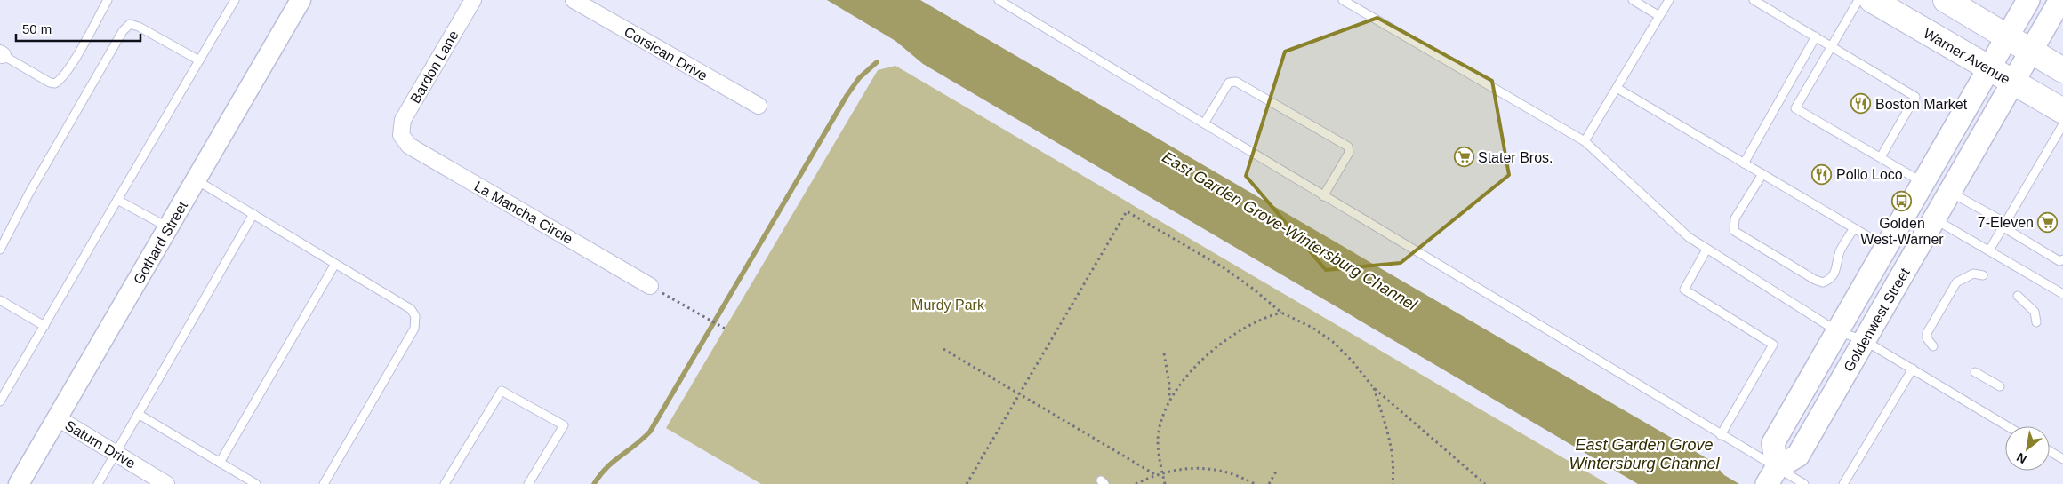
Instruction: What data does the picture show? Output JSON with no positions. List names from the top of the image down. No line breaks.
{"streets":{"main road":["Warner Avenue","Goldenwest Street"],"street":["Corsican Drive","Bardon Lane","La Mancha Circle","Gothard Street","Saturn Drive"]},"crossings":[["Warner Avenue","Goldenwest Street"],["Bardon Lane","La Mancha Circle"],["Gothard Street","Saturn Drive"]],"water":["East Garden Grove-Wintersburg Channel","East Garden Grove Wintersburg Channel"],"parks":["Murdy Park"],"places":{"restaurant":["Boston Market","Pollo Loco"],"supermarket":["Stater Bros.","7-Eleven"],"bus stop":["Golden West-Warner"]},"scale_bar":"50 m","north":"bottom left"}
